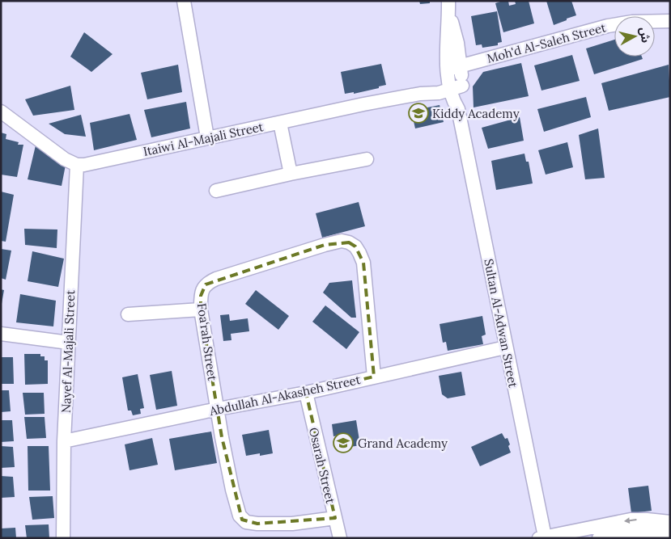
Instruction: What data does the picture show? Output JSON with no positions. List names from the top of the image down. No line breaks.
{"streets":{"street":["Moh'd Al-Saleh Street","Itaiwi Al-Majali Street","Sultan Al-Adwan Street","Foa‘rah Street","Nayef Al-Majali Street","Abdullah Al-Akasheh Street","Osarah Street"]},"crossings":[["Moh'd Al-Saleh Street","Itaiwi Al-Majali Street"],["Moh'd Al-Saleh Street","Sultan Al-Adwan Street"],["Itaiwi Al-Majali Street","Sultan Al-Adwan Street"],["Itaiwi Al-Majali Street","Nayef Al-Majali Street"],["Sultan Al-Adwan Street","Abdullah Al-Akasheh Street"],["Foa‘rah Street","Abdullah Al-Akasheh Street"],["Foa‘rah Street","Osarah Street"],["Nayef Al-Majali Street","Abdullah Al-Akasheh Street"],["Abdullah Al-Akasheh Street","Osarah Street"]],"places":{"school or university":["Kiddy Academy","Grand Academy"]},"north":"right"}
